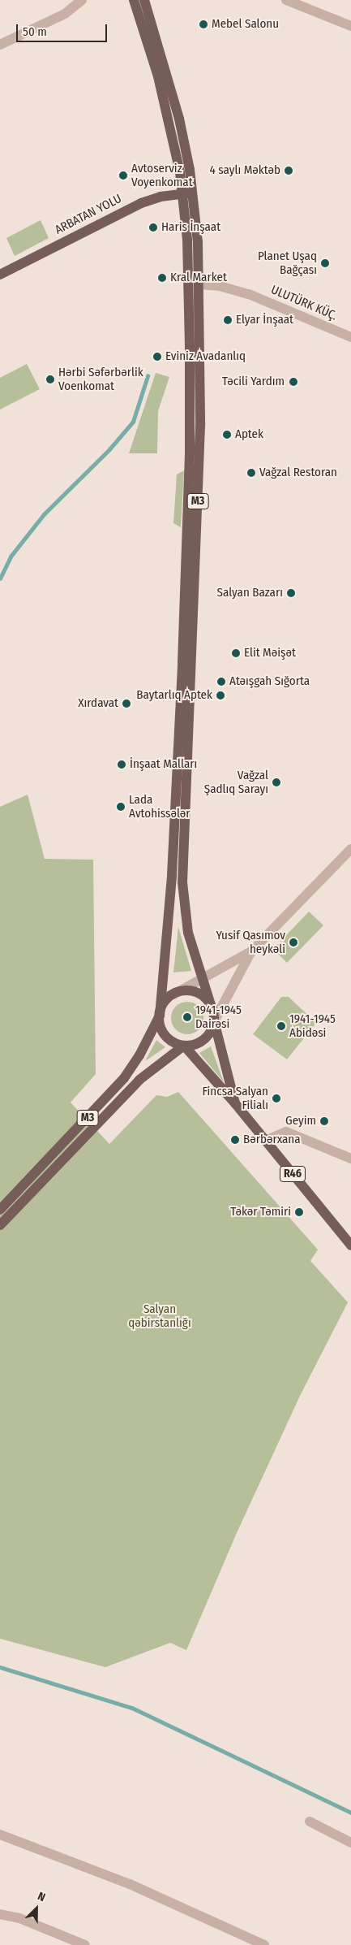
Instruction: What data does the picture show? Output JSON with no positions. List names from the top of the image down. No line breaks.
{"streets":{"main road":["ARBATAN YOLU","M3","R46"],"street":["ULUTÜRK KÜÇ."]},"crossings":[["ARBATAN YOLU","M3"],["ULUTÜRK KÜÇ.","M3"]],"parks":["Salyan qəbirstanlığı"],"places":["Mebel Salonu","4 saylı Məktəb","Avtoserviz Voyenkomat","Haris İnşaat","Planet Uşaq Bağçası","Kral Market","Elyar İnşaat","Eviniz Avadanlıq","Hərbi Səfərbərlik Voenkomat","Təcili Yardım","Aptek","Vağzal Restoran","Salyan Bazarı","Elit Məişət","Atəışgah Sığorta","Baytarlıq Aptek","Xırdavat","İnşaat Malları","Vağzal Şadlıq Sarayı","Lada Avtohissələr","Yusif Qasımov heykəli","1941-1945 Dairəsi","1941-1945 Abidəsi","Fincsa Salyan Filialı","Geyim","Bərbərxana","Təkər Təmiri"],"scale_bar":"50 m","north":"top right"}
